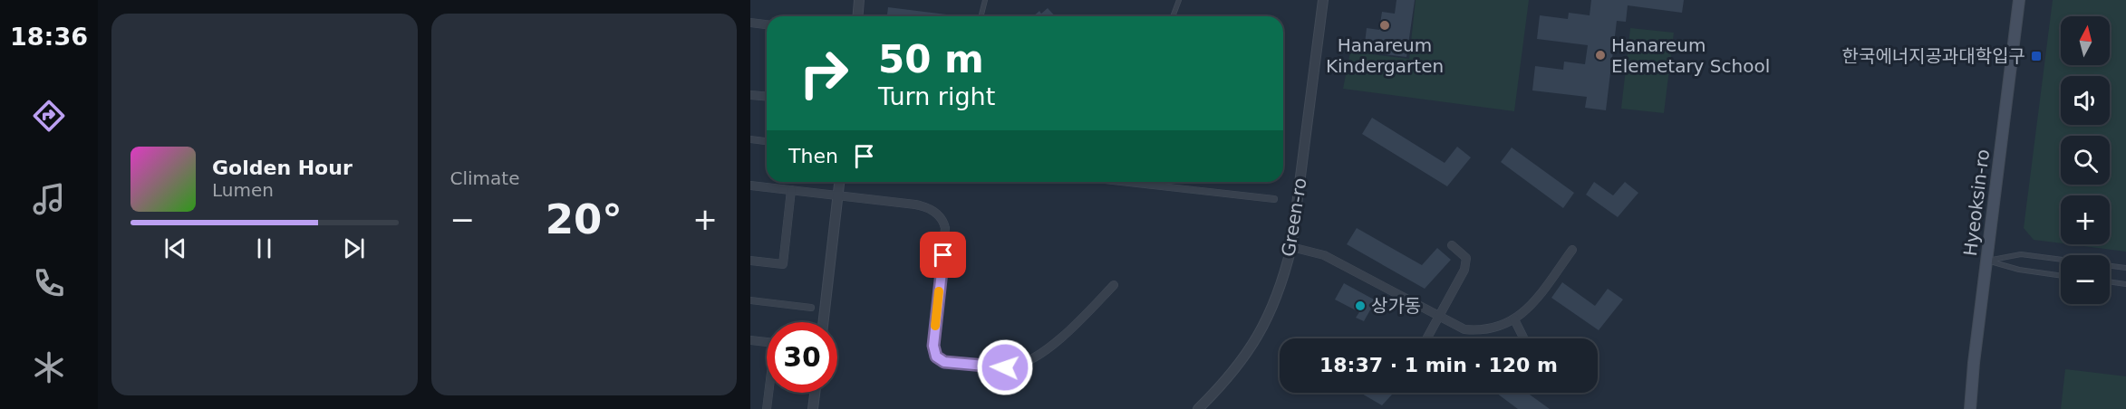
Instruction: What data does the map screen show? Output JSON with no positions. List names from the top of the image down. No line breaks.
{"streets":{"main road":["Hyeoksin-ro"],"street":["Green-ro"]},"places":{"other":["Hanareum Kindergarten","Hanareum Elemetary School","상가동"],"transit":["한국에너지공과대학입구"]},"north":"top","page":{"tabs":"18:36","tile":"Climate","map_buttons":["+","−"],"turn":["50 m","Turn right"],"then":"Then","song":["Golden Hour","Lumen"],"heat":["−","20°","+"],"limit":"30","trip":"18:37 · 1 min · 120 m"}}
